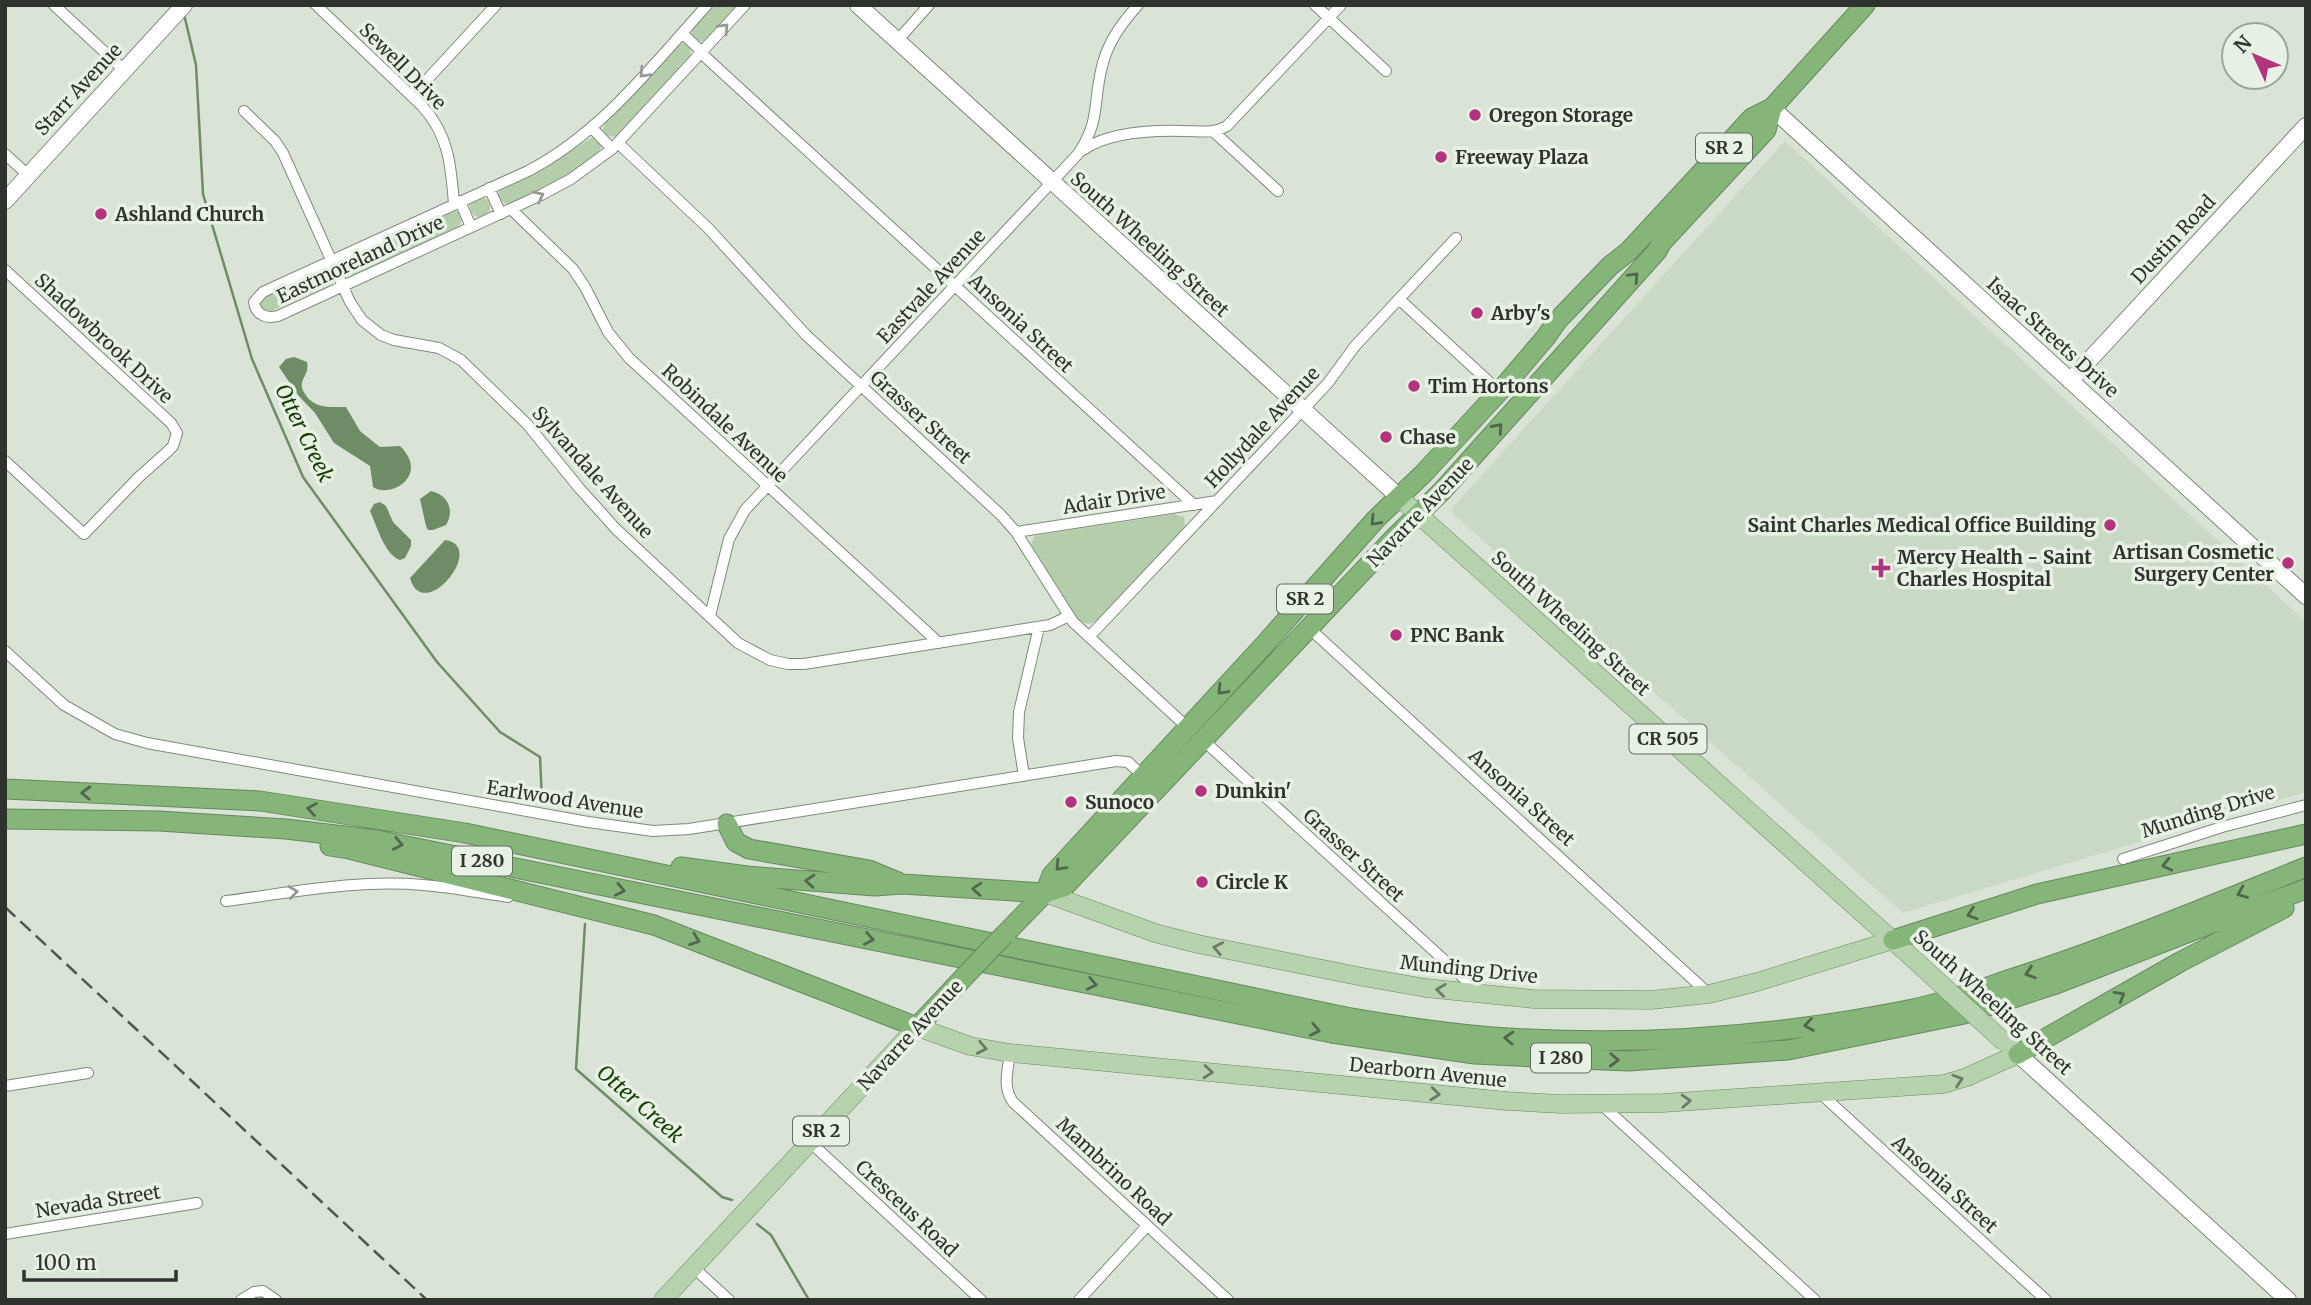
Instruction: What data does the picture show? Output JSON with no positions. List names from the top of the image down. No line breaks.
{"streets":{"highway":["SR 2","Navarre Avenue","I 280"],"main road":["South Wheeling Street","CR 505","Munding Drive","Dearborn Avenue"],"street":["Sewell Drive","Starr Avenue","Dustin Road","Eastmoreland Drive","Eastvale Avenue","Ansonia Street","Isaac Streets Drive","Shadowbrook Drive","Grasser Street","Robindale Avenue","Hollydale Avenue","Sylvandale Avenue","Adair Drive","Earlwood Avenue","Mambrino Road","Nevada Street","Cresceus Road"]},"crossings":[["Sewell Drive","Eastmoreland Drive"],["Dustin Road","Isaac Streets Drive"],["South Wheeling Street","Eastvale Avenue"],["South Wheeling Street","Hollydale Avenue"],["South Wheeling Street","Navarre Avenue"],["South Wheeling Street","Munding Drive"],["South Wheeling Street","Dearborn Avenue"],["Eastmoreland Drive","Ansonia Street"],["Eastmoreland Drive","Grasser Street"],["Eastmoreland Drive","Robindale Avenue"],["Eastmoreland Drive","Sylvandale Avenue"],["Eastvale Avenue","Ansonia Street"],["Eastvale Avenue","Grasser Street"],["Eastvale Avenue","Robindale Avenue"],["Eastvale Avenue","Sylvandale Avenue"],["Ansonia Street","Adair Drive"],["Ansonia Street","Navarre Avenue"],["Ansonia Street","Munding Drive"],["Ansonia Street","Dearborn Avenue"],["Isaac Streets Drive","Navarre Avenue"],["Grasser Street","Hollydale Avenue"],["Grasser Street","Sylvandale Avenue"],["Grasser Street","Adair Drive"],["Grasser Street","Navarre Avenue"],["Grasser Street","Munding Drive"],["Robindale Avenue","Sylvandale Avenue"],["Hollydale Avenue","Adair Drive"],["Navarre Avenue","Earlwood Avenue"],["Navarre Avenue","Munding Drive"],["Navarre Avenue","Dearborn Avenue"],["Navarre Avenue","Cresceus Road"],["Dearborn Avenue","Mambrino Road"]],"one_way":["Munding Drive","Dearborn Avenue"],"water":["Otter Creek"],"places":{"other":["Oregon Storage","Freeway Plaza","Ashland Church","Arby's","Tim Hortons","Chase","Saint Charles Medical Office Building","Artisan Cosmetic Surgery Center","PNC Bank","Dunkin'","Sunoco","Circle K"],"health":["Mercy Health - Saint Charles Hospital"]},"scale_bar":"100 m","north":"top left"}
